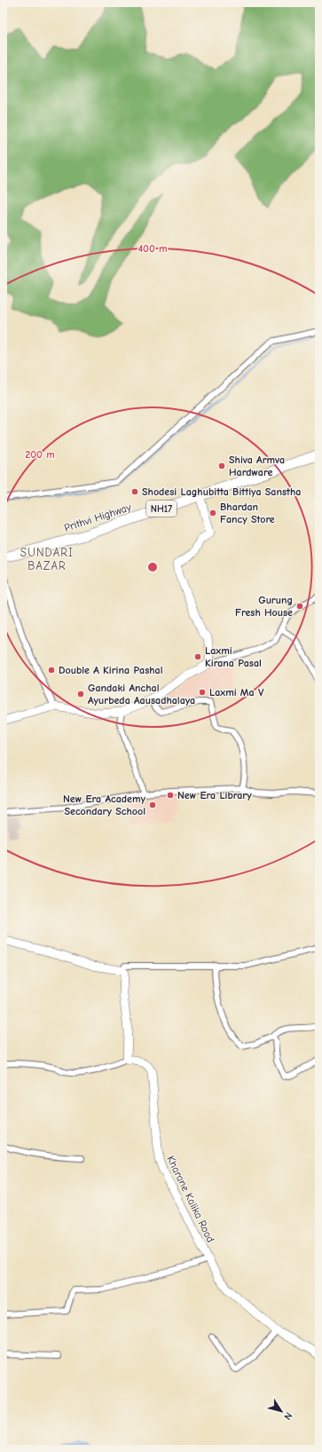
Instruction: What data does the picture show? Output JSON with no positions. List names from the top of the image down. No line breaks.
{"streets":{"highway":["NH17","Prithvi Highway"],"street":["Kharane Kalika Road"]},"districts":["SUNDARI BAZAR"],"places":["Shiva Armva Hardware","Shodesi Laghubitta Bittiya Sanstha","Bhardan Fancy Store","Gurung Fresh House","Laxmi Kirana Pasal","Double A Kirina Pashal","Laxmi Ma V","Gandaki Anchal Ayurbeda Aausadhalaya","New Era Library","New Era Academy Secondary School"],"north":"bottom right","rings":["400 m","200 m"]}
